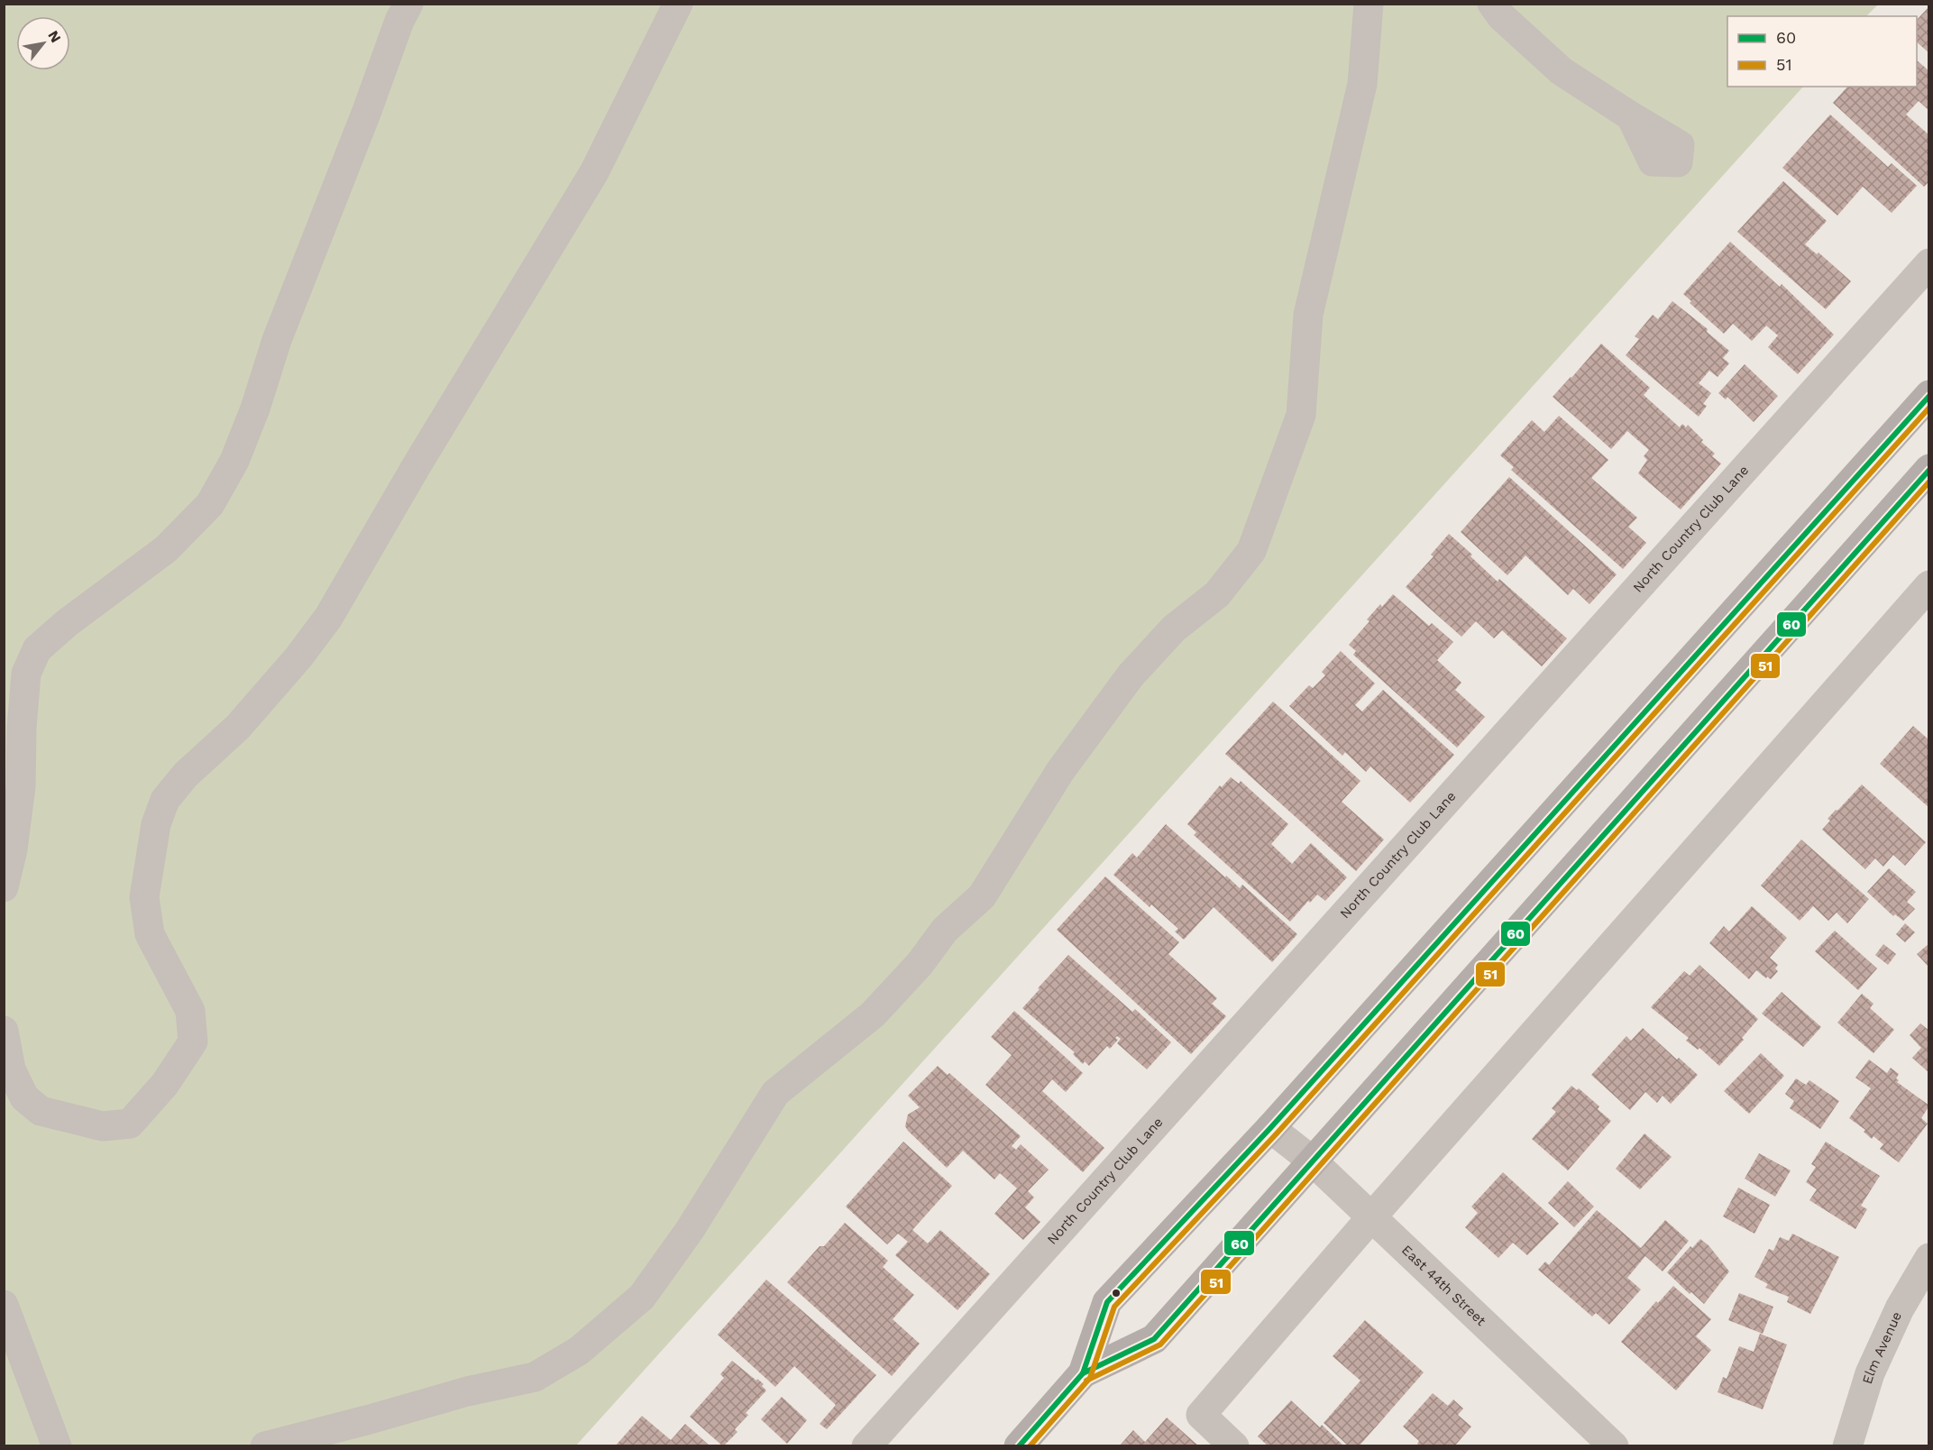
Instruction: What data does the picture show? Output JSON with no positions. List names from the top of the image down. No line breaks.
{"streets":{"street":["North Country Club Lane","East 44th Street","Elm Avenue"]},"lines":["transit line 60","transit line 51"],"legend":["60","51"],"north":"top right"}
